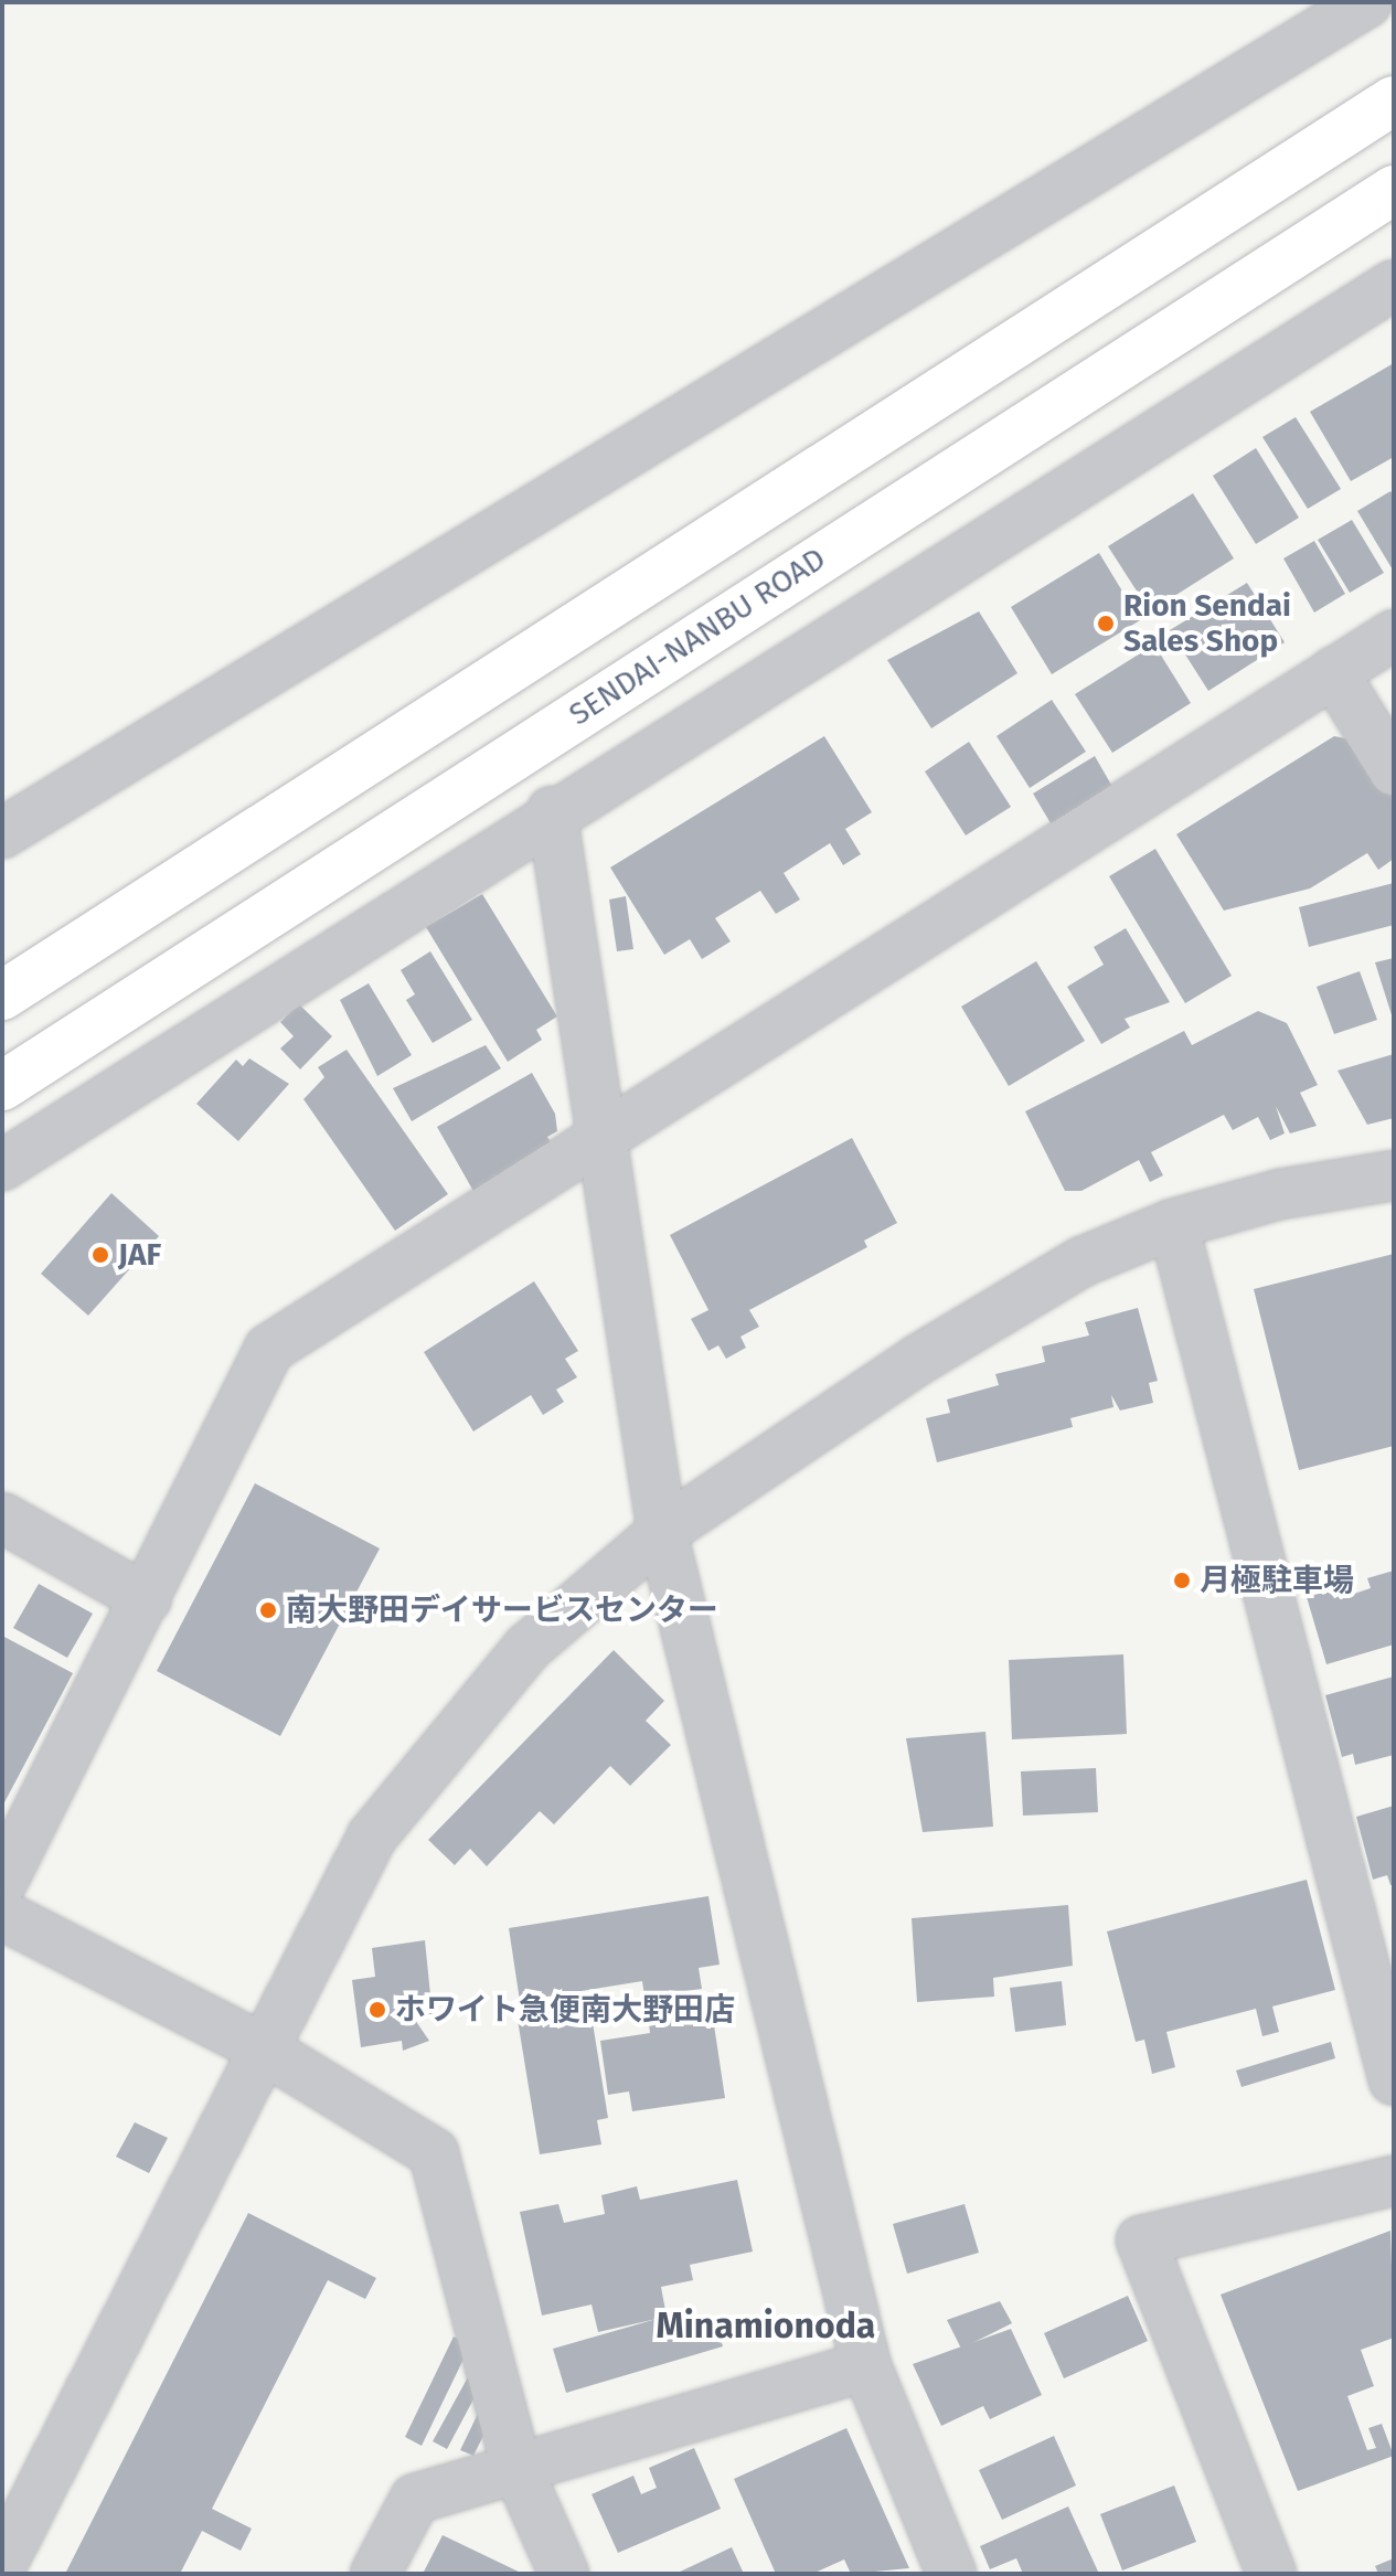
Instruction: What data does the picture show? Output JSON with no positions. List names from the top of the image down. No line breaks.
{"streets":{"highway":["SENDAI-NANBU ROAD"]},"districts":["Minamionoda"],"places":["Rion Sendai Sales Shop","JAF","月極駐車場","南大野田デイサービスセンター","ホワイト急便南大野田店"]}
